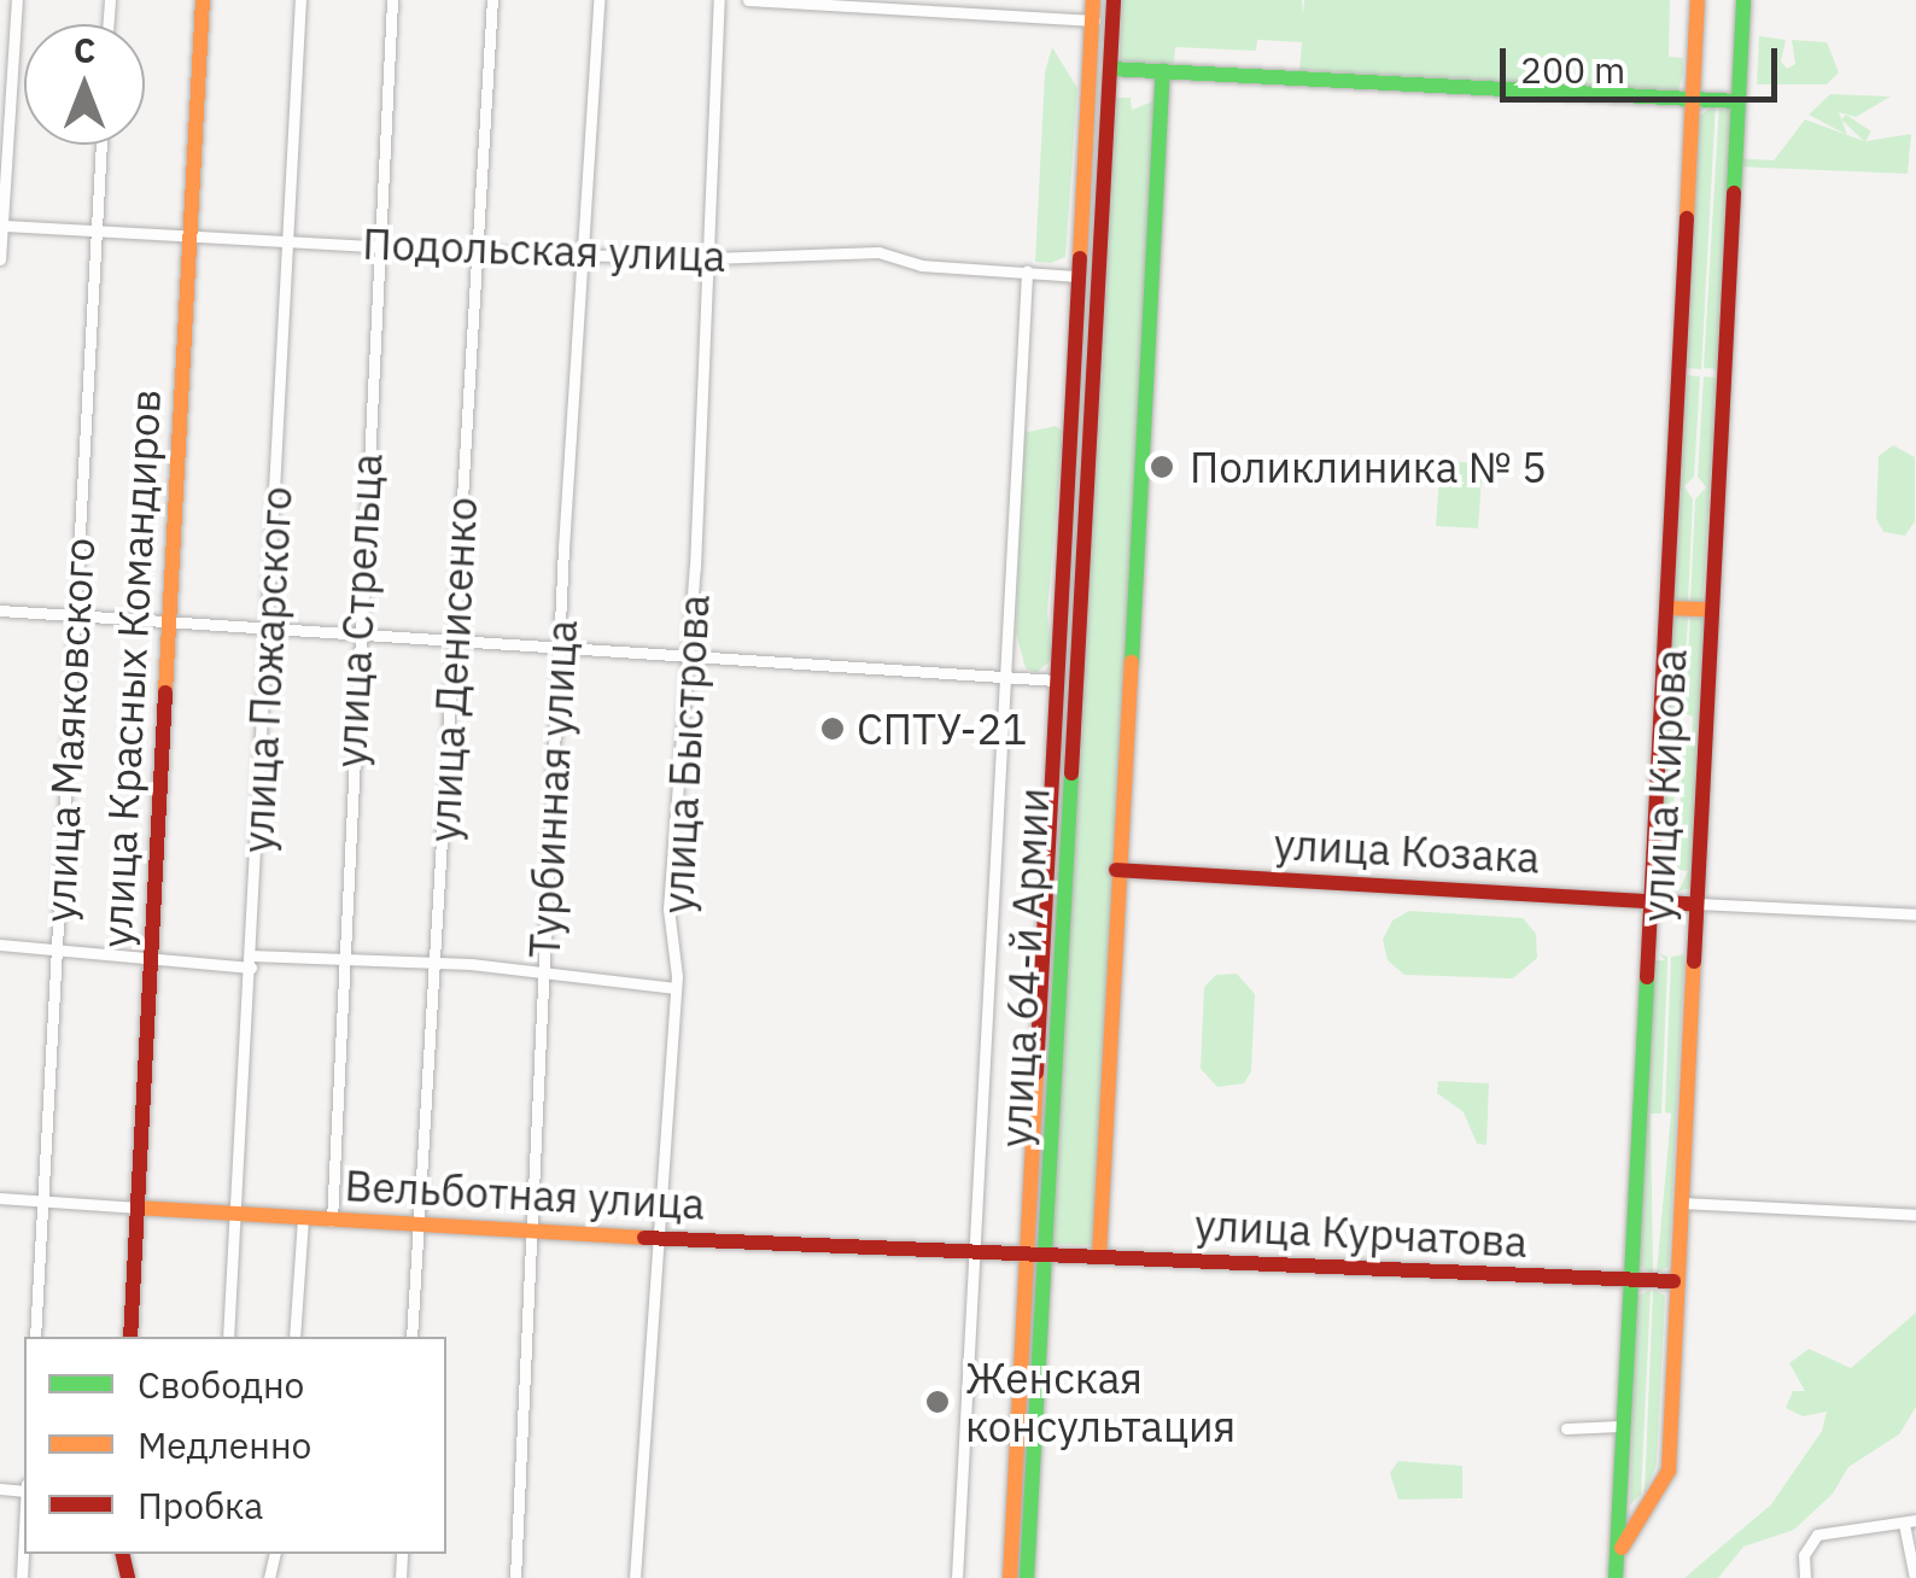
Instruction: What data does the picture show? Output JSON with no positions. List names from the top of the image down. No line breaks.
{"streets":{"main road":["улица Красных Командиров","улица Кирова","улица Козака","улица 64-й Армии","Вельботная улица","улица Курчатова"],"street":["Подольская улица","улица Стрельца","улица Пожарского","улица Денисенко","улица Маяковского","улица Быстрова","Турбинная улица"]},"crossings":[["Подольская улица","улица Стрельца"],["Подольская улица","улица Красных Командиров"],["Подольская улица","улица Пожарского"],["Подольская улица","улица Денисенко"],["Подольская улица","улица Маяковского"],["Подольская улица","улица Быстрова"],["Подольская улица","Турбинная улица"],["Подольская улица","улица 64-й Армии"],["улица Стрельца","Вельботная улица"],["улица Красных Командиров","Вельботная улица"],["улица Пожарского","Вельботная улица"],["улица Денисенко","Вельботная улица"],["улица Маяковского","Вельботная улица"],["улица Быстрова","Вельботная улица"],["улица Кирова","улица Козака"],["улица Кирова","улица Курчатова"],["Турбинная улица","Вельботная улица"],["улица 64-й Армии","Вельботная улица"],["улица 64-й Армии","улица Курчатова"],["Вельботная улица","улица Курчатова"]],"places":["Поликлиника № 5","СПТУ-21","Женская консультация"],"legend":["Свободно","Медленно","Пробка"],"scale_bar":"200 m","north":"top"}
